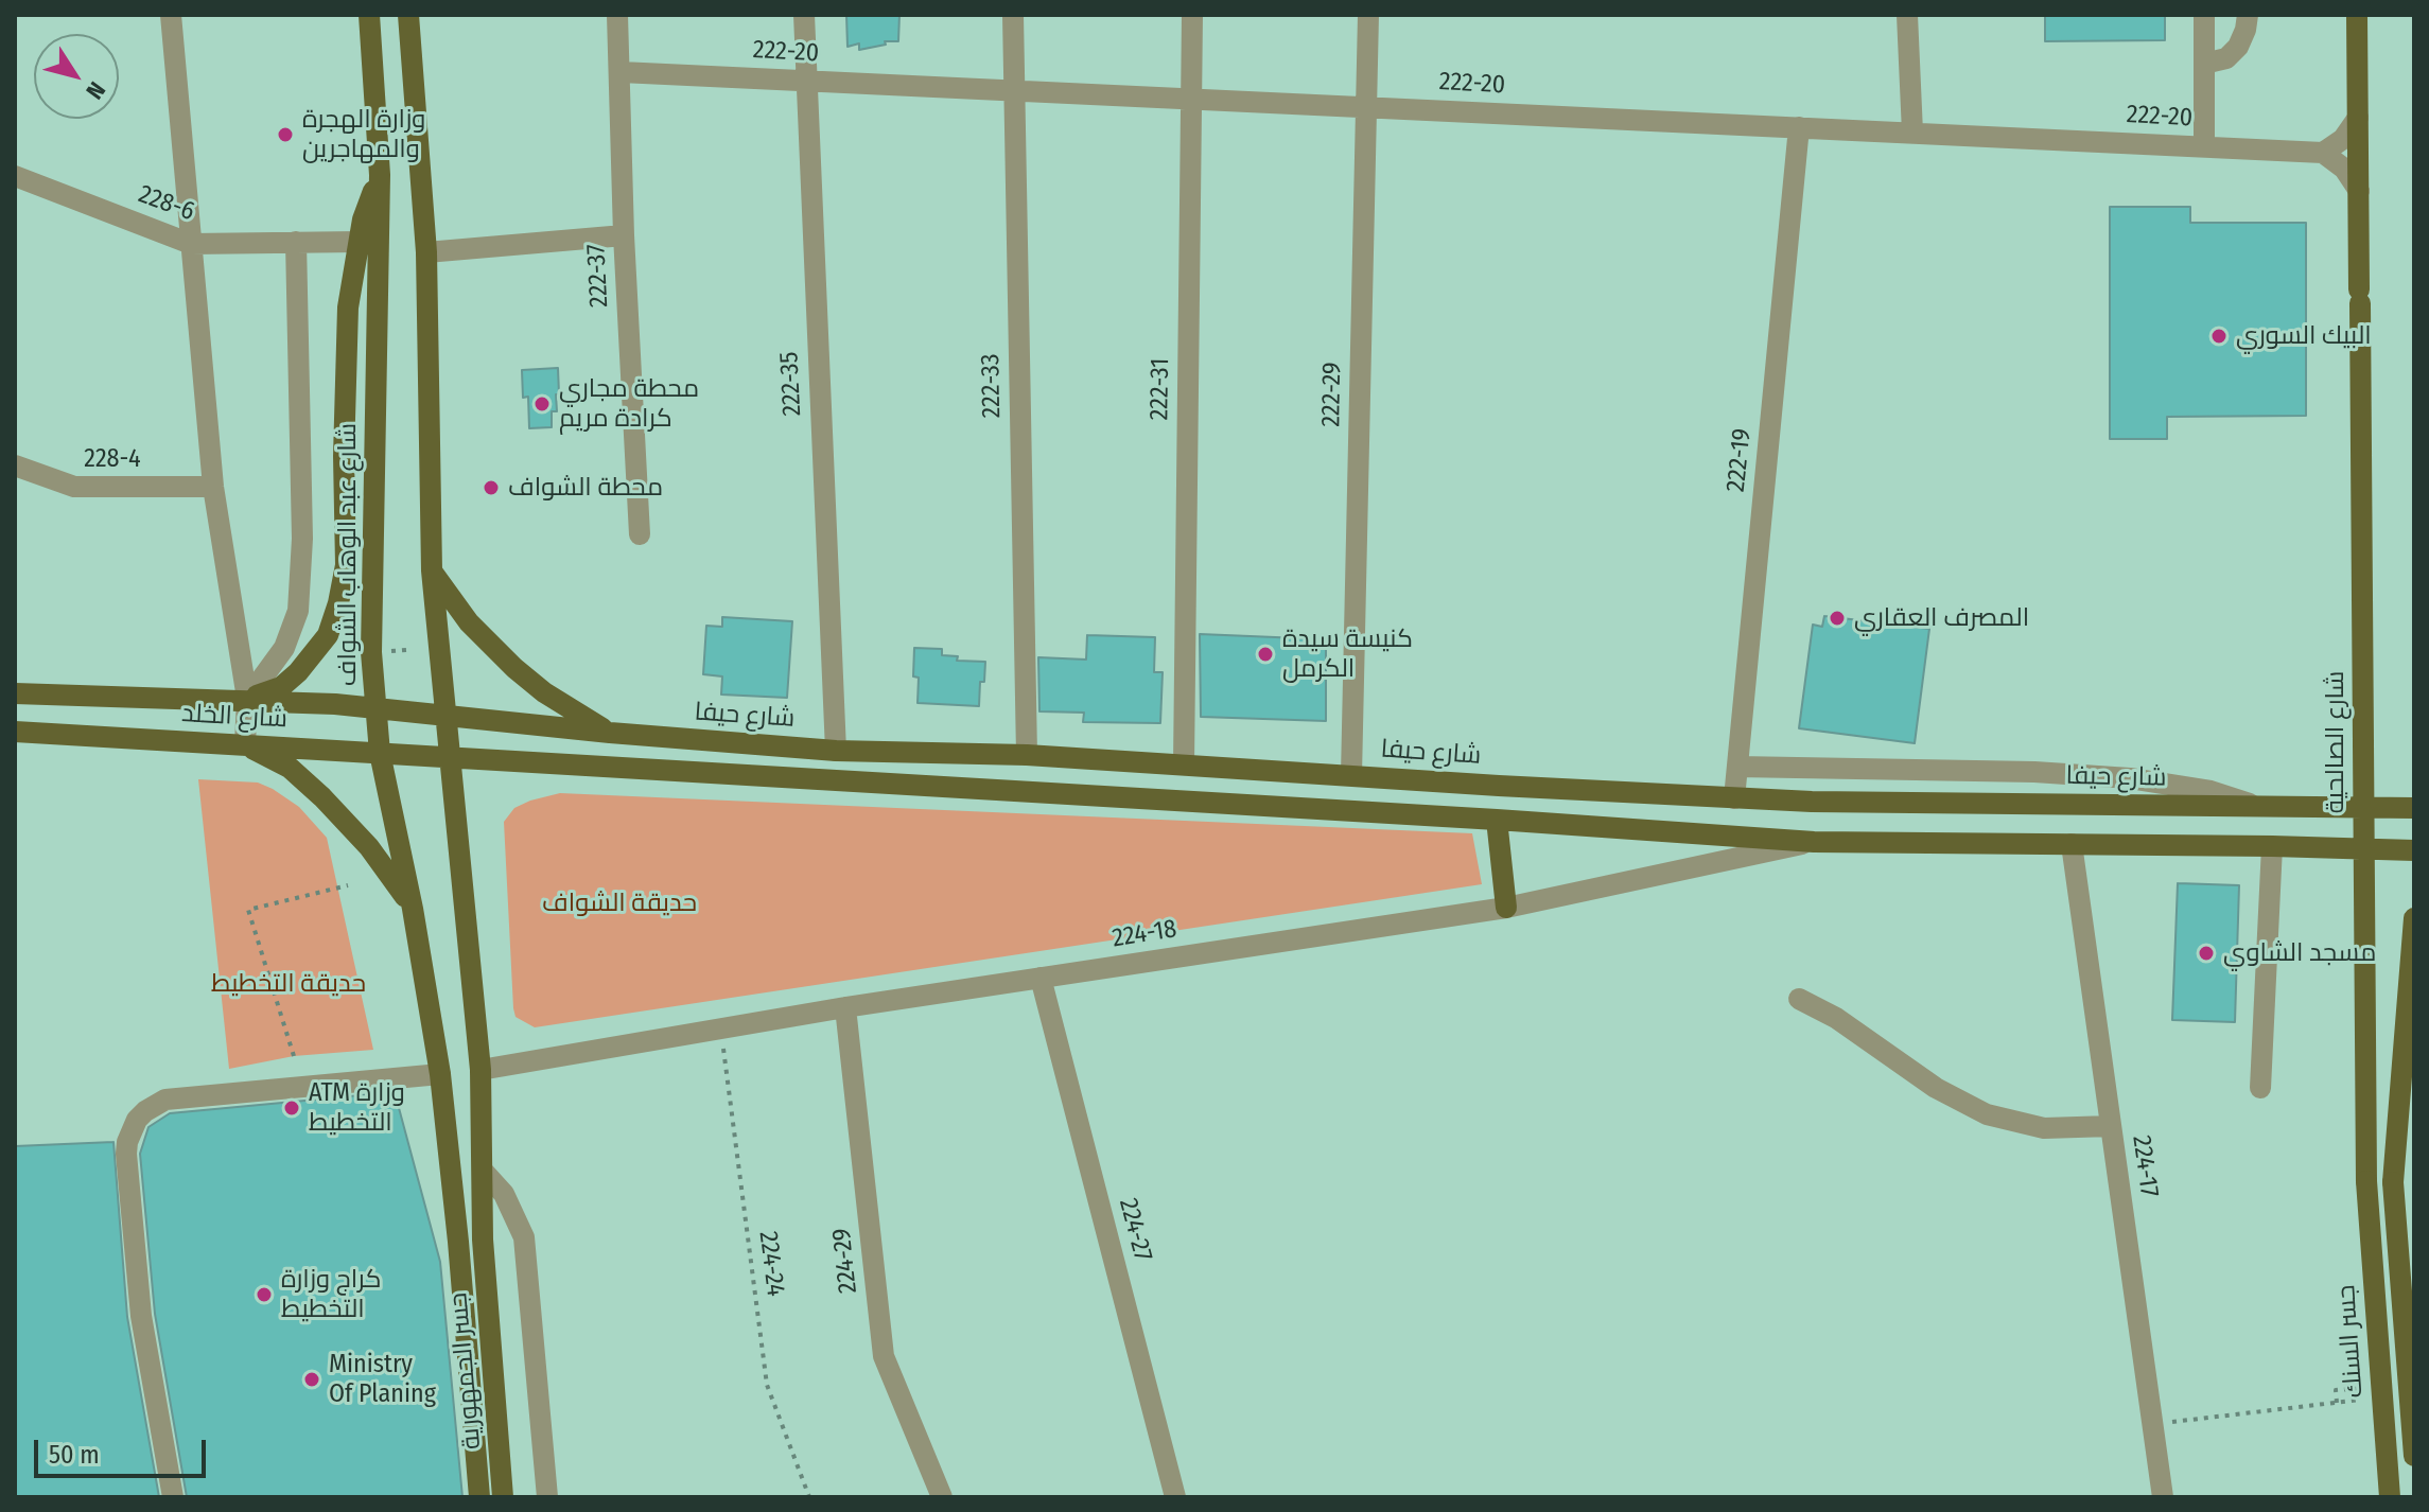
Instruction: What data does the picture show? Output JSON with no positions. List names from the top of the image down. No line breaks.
{"streets":{"main road":["شارع عبد الوهاب الشواف","شارع حيفا","شارع الخلد","شارع الصالحية","جسر السنك","جسر الجمهورية"],"street":["222-20","228-6","222-37","222-35","222-33","222-31","222-29","228-4","222-19","224-18","224-17","224-27","224-29"],"path":["224-24"]},"crossings":[["222-20","222-37"],["222-20","222-35"],["222-20","222-33"],["222-20","222-31"],["222-20","222-29"],["222-20","222-19"],["222-35","شارع حيفا"],["222-33","شارع حيفا"],["222-31","شارع حيفا"],["222-29","شارع حيفا"],["222-19","شارع حيفا"],["شارع عبد الوهاب الشواف","شارع الخلد"],["شارع عبد الوهاب الشواف","جسر الجمهورية"],["شارع حيفا","شارع الخلد"],["شارع حيفا","شارع الصالحية"],["شارع الصالحية","جسر السنك"],["224-18","224-27"],["224-18","224-29"],["224-18","224-24"]],"parks":["حديقة الشواف","حديقة التخطيط"],"places":["وزارة الهجرة والمهاجرين","البيك السوري","محطة مجاري كرادة مريم","محطة الشواف","المصرف العقاري","كنيسة سيدة الكرمل","مسجد الشاوي","ATM وزارة التخطيط","كراج وزارة التخطيط","Ministry Of Planing"],"scale_bar":"50 m","north":"bottom right"}
